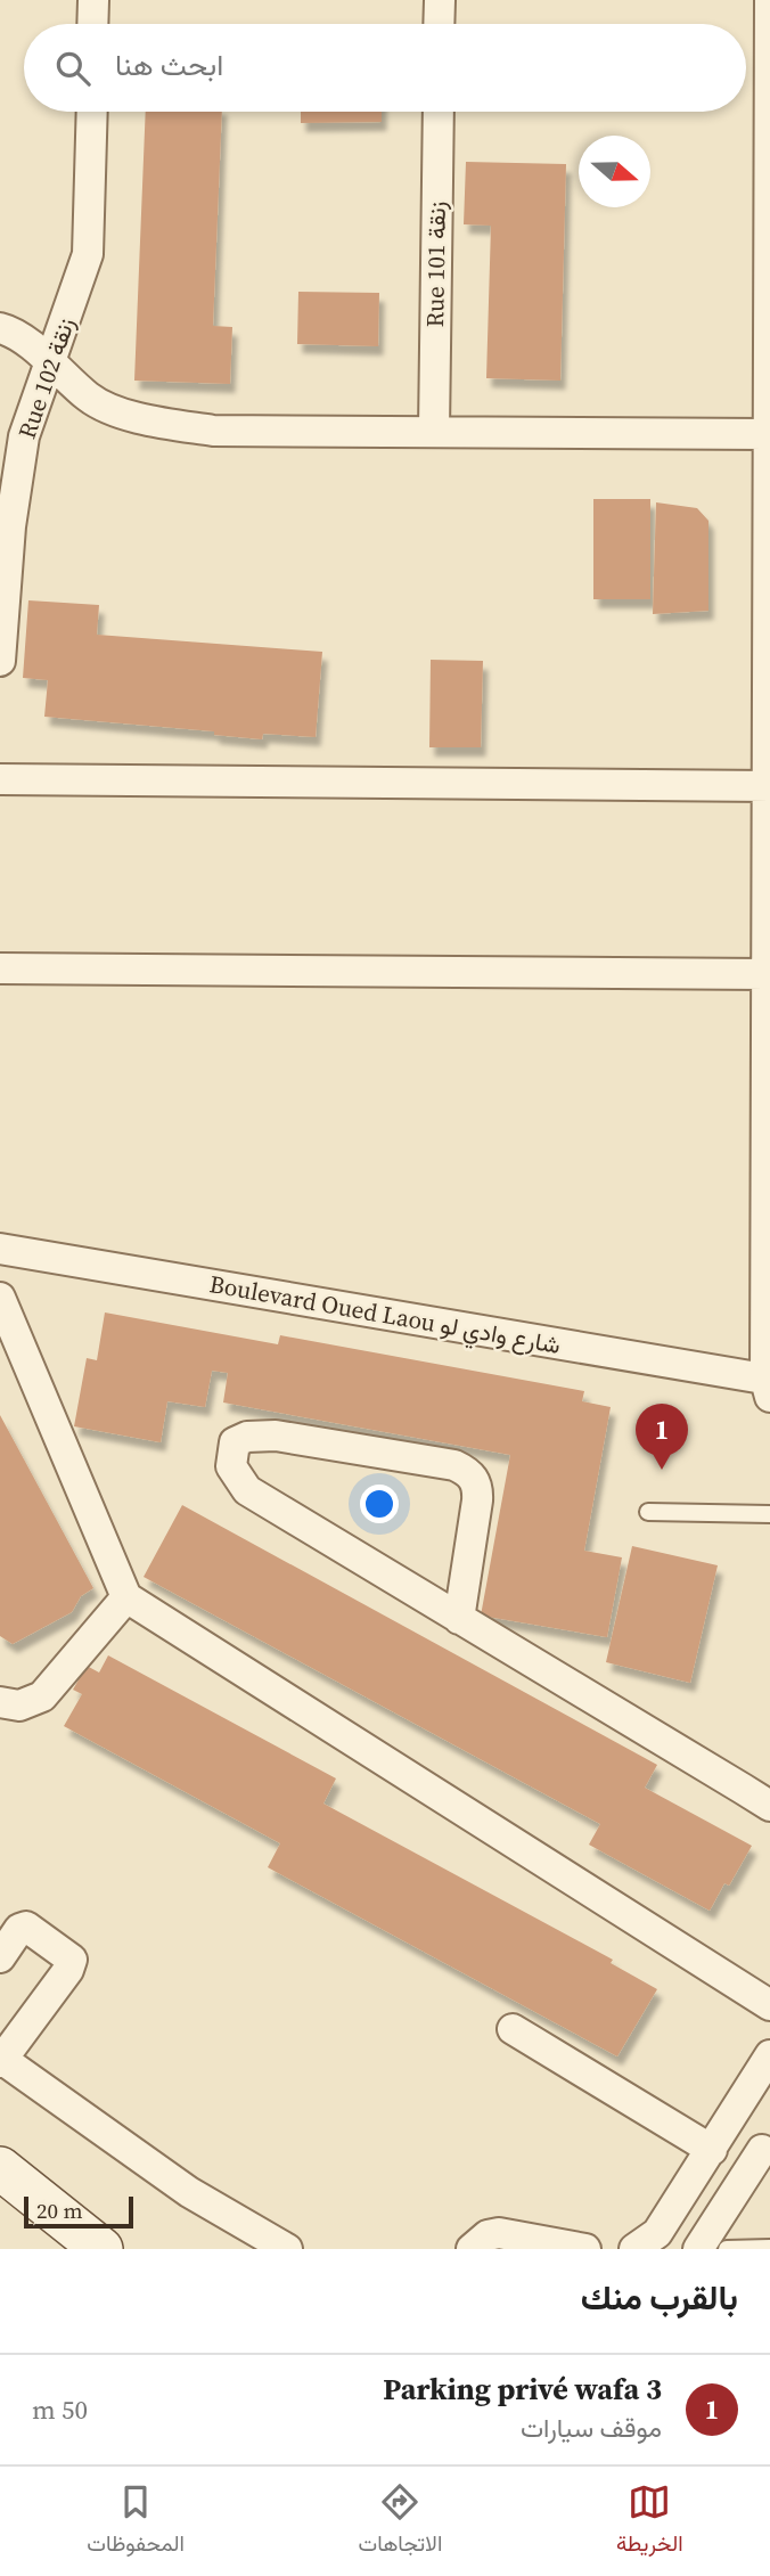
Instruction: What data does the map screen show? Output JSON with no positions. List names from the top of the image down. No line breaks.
{"streets":{"street":["Rue 101 زنقة","Rue 102 زنقة","Boulevard Oued Laou شارع وادي لو"]},"scale_bar":"20 m","north":"right","page":{"search":"ابحث هنا","pins":"1","scale":"20 m","heading":"بالقرب منك","list":[{"mark":"1","name":"Parking privé wafa 3","note":"موقف سيارات","value":"50 m"}],"nav":["الخريطة","الاتجاهات","المحفوظات"]}}
